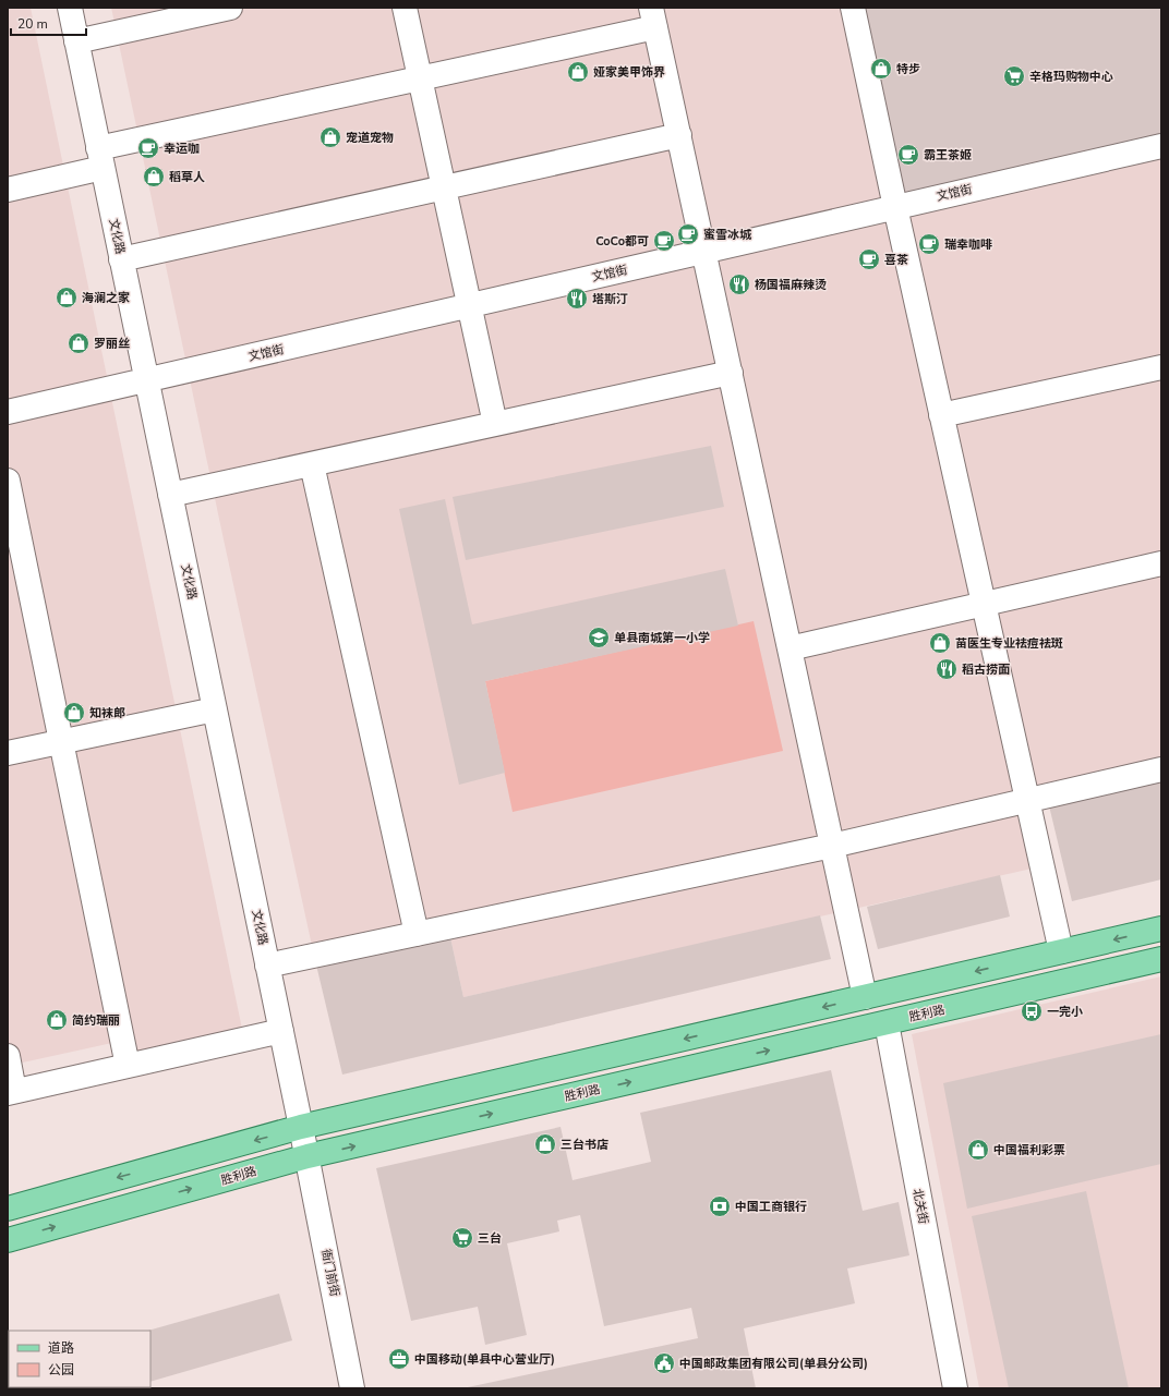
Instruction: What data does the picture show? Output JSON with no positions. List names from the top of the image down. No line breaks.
{"streets":{"main road":["胜利路"],"street":["文馆街","文化路","北关街","衙门前街"]},"crossings":[["文馆街","文化路"],["文化路","胜利路"],["文化路","衙门前街"],["胜利路","北关街"],["胜利路","衙门前街"]],"places":{"shop":["特步","娅家美甲饰界","宠道宠物","稻草人","海澜之家","罗丽丝","苗医生专业祛痘祛斑","知袜郎","简约瑞丽","三台书店","中国福利彩票"],"supermarket":["辛格玛购物中心","三台"],"cafe":["幸运咖","霸王茶姬","蜜雪冰城","CoCo都可","瑞幸咖啡","喜茶"],"restaurant":["杨国福麻辣烫","塔斯汀","稻古捞面"],"school or university":["单县南城第一小学"],"bus stop":["一完小"],"bank":["中国工商银行"],"office":["中国移动(单县中心营业厅)"],"public building":["中国邮政集团有限公司(单县分公司)"]},"legend":["道路","公园"],"scale_bar":"20 m"}
